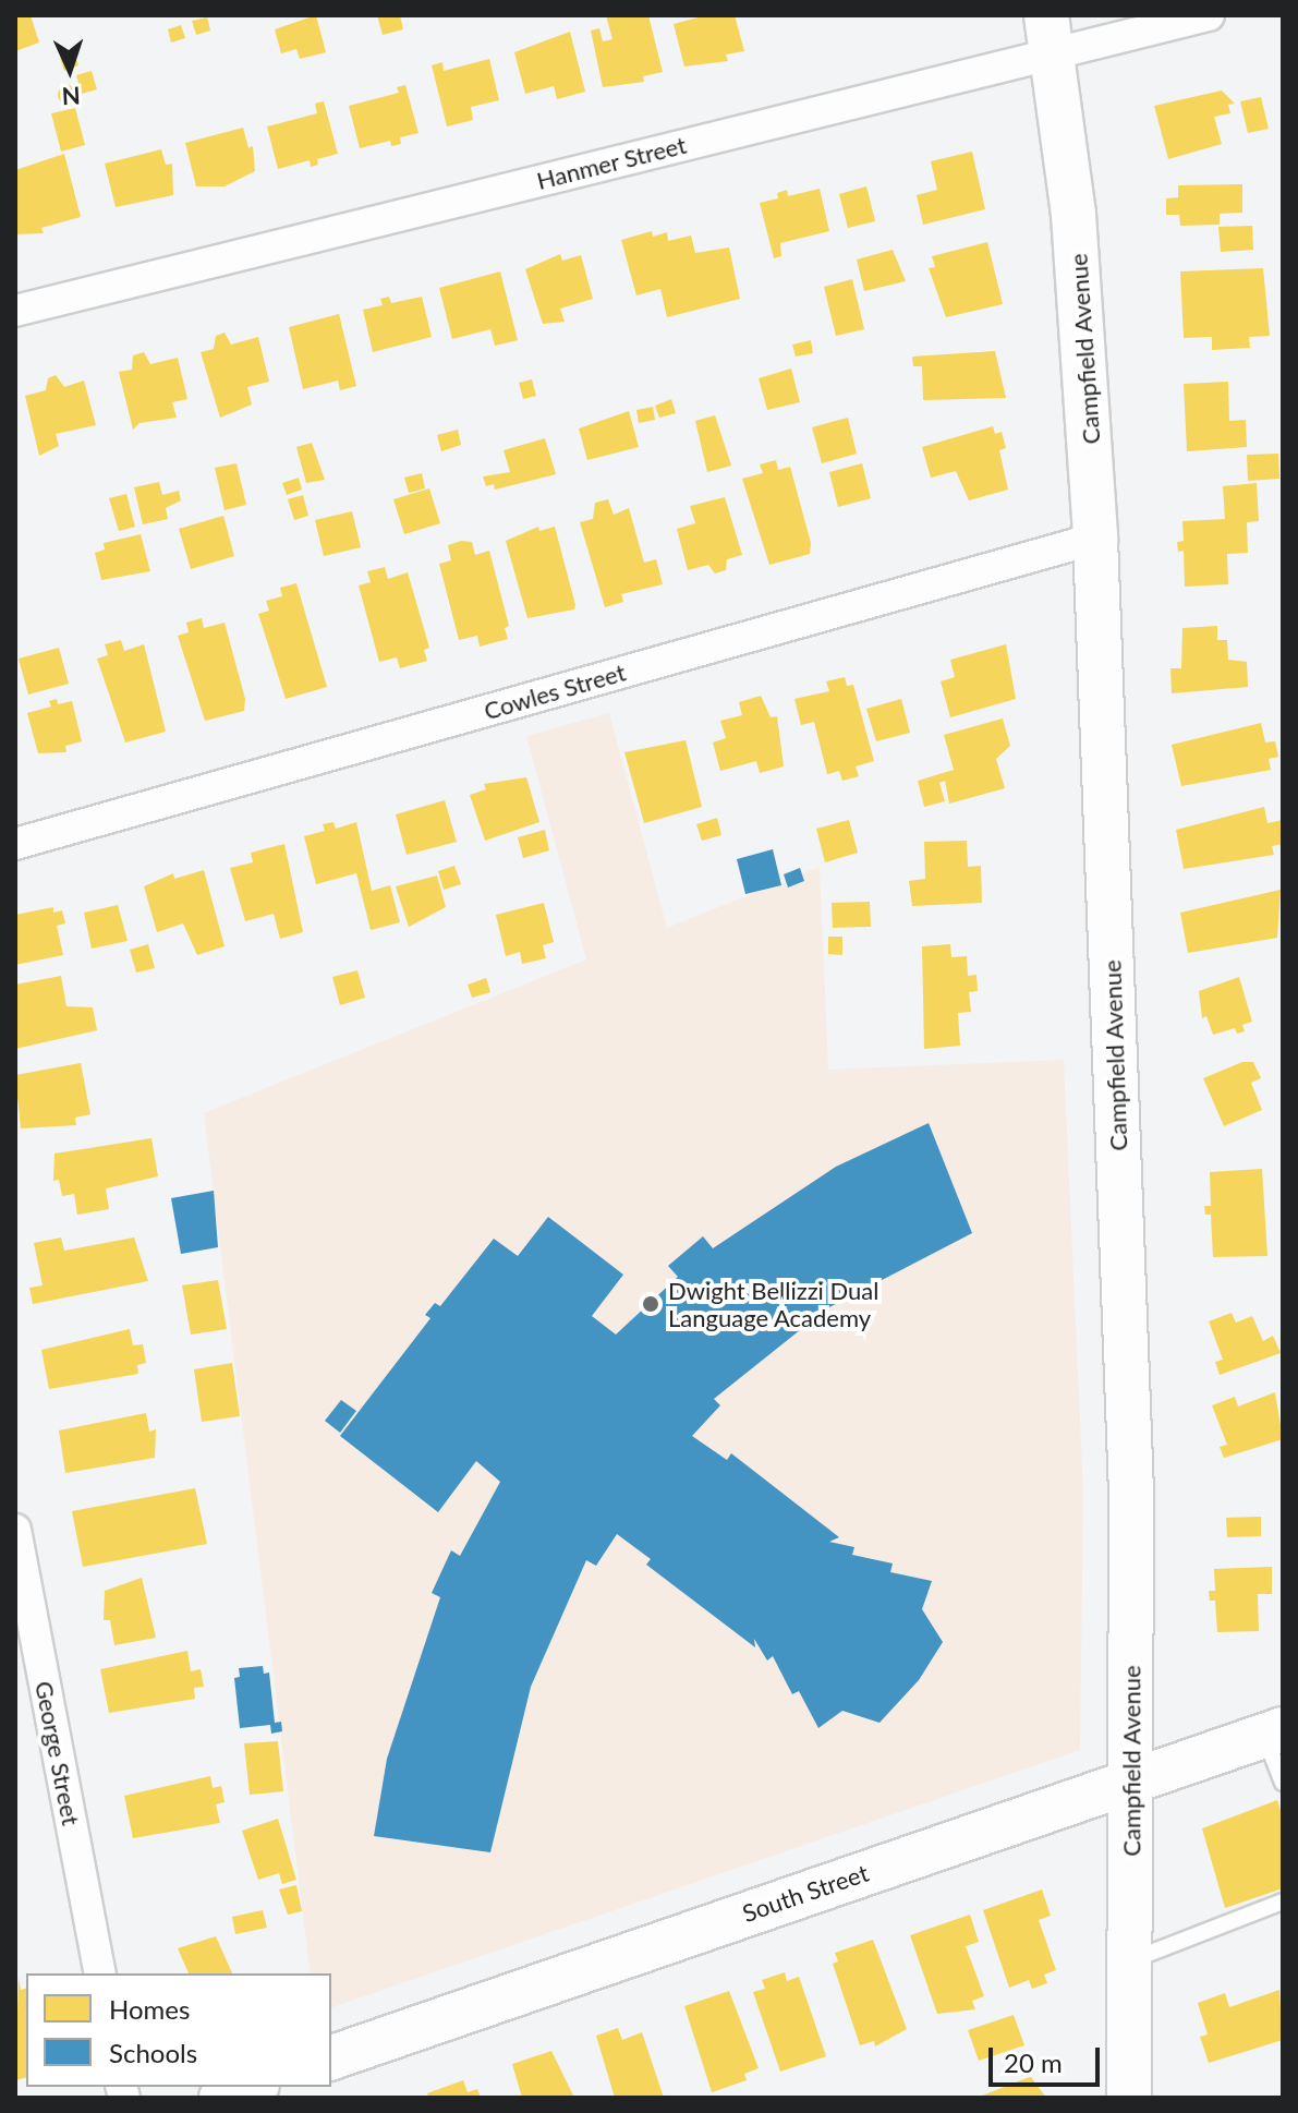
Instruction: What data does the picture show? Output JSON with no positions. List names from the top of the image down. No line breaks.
{"streets":{"street":["Hanmer Street","Campfield Avenue","Cowles Street","George Street","South Street"]},"crossings":[["Hanmer Street","Campfield Avenue"],["Campfield Avenue","Cowles Street"],["Campfield Avenue","South Street"]],"places":["Dwight Bellizzi Dual Language Academy"],"legend":["Homes","Schools"],"scale_bar":"20 m","north":"bottom"}
